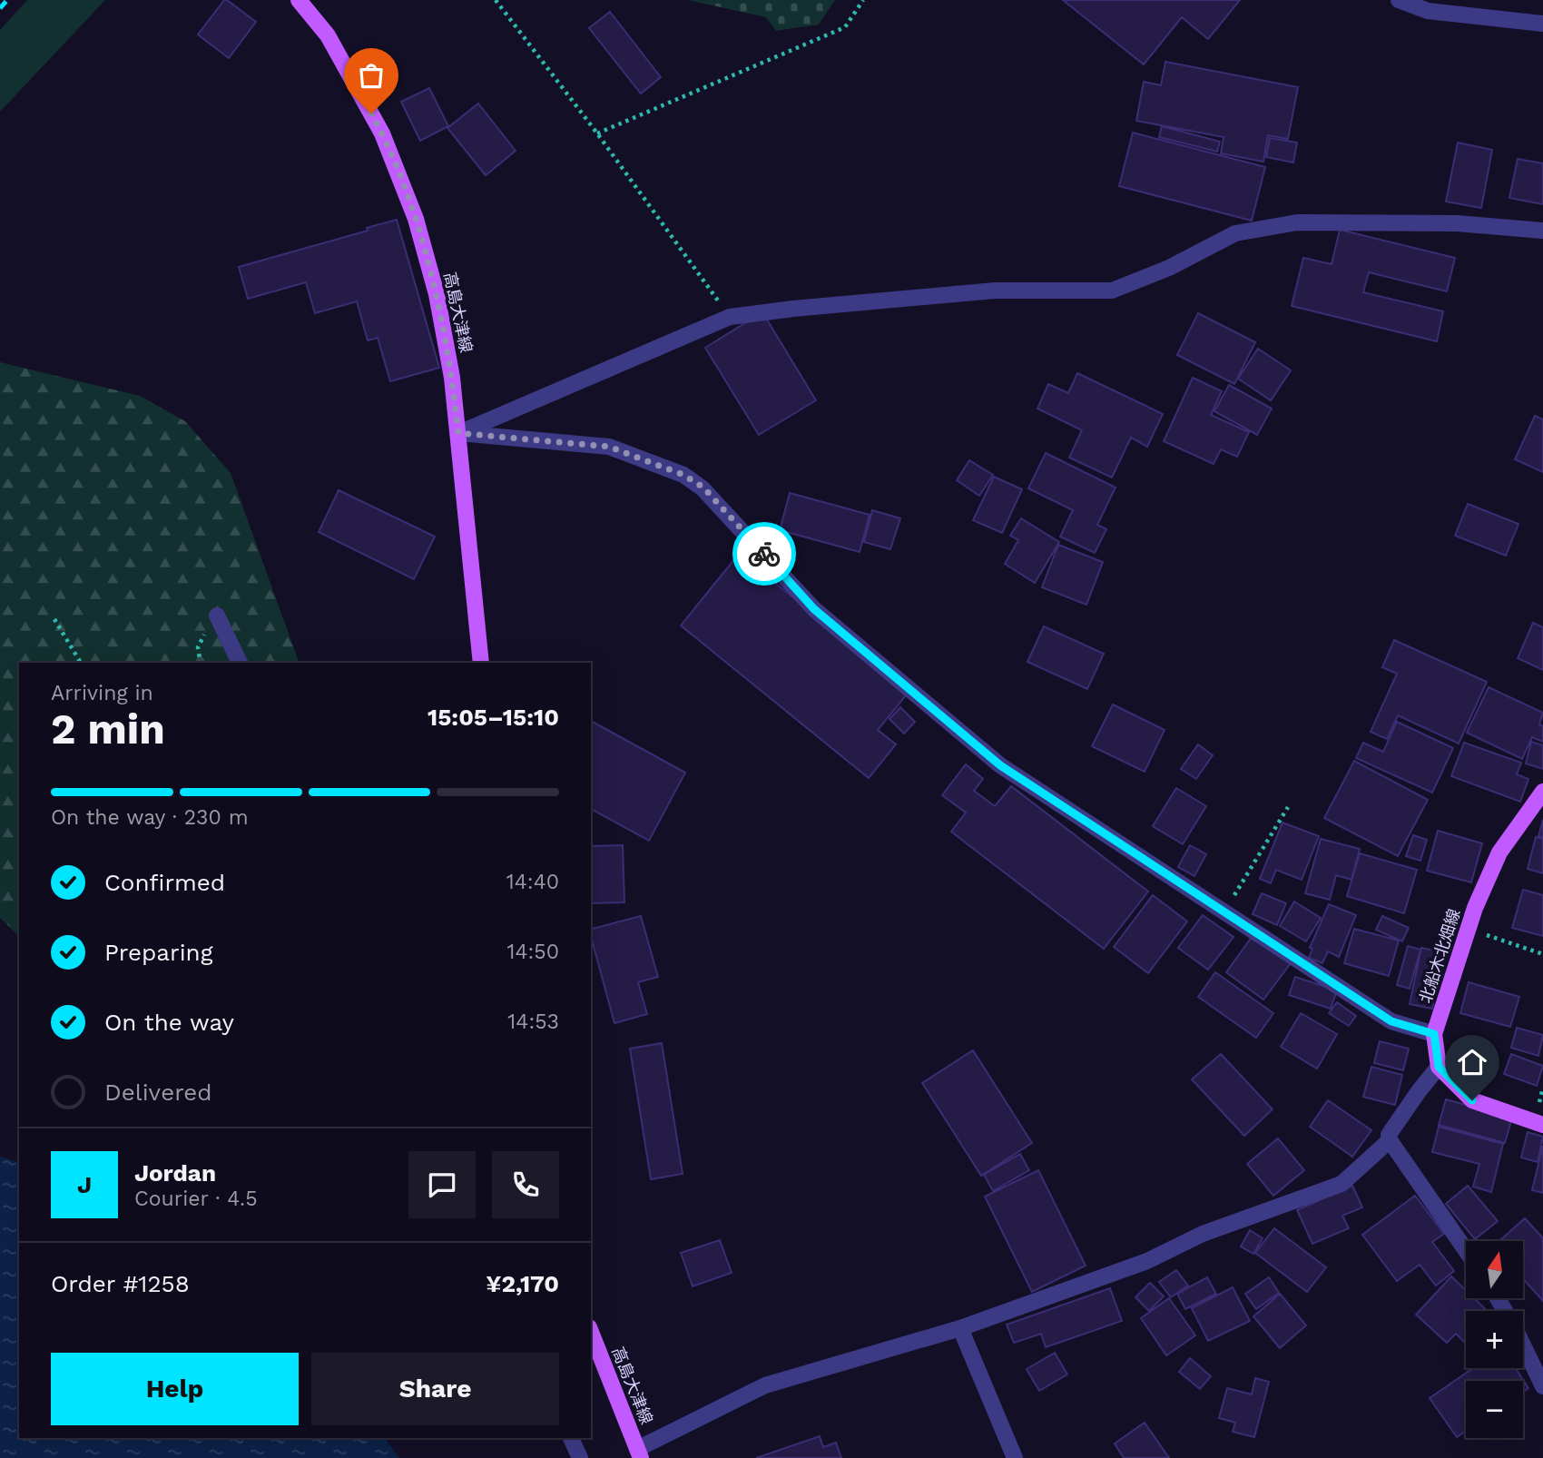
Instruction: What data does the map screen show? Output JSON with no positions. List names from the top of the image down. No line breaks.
{"streets":{"main road":["高島大津線","北船木北畑線"]},"north":"top","page":{"heading":["2 min","Arriving in","15:05–15:10"],"panel":["Jordan","Courier · 4.5","Order #1258","¥2,170"],"bar":"On the way · 230 m","list":[["Confirmed","14:40"],["Preparing","14:50"],["On the way","14:53"],"Delivered"],"round":"J","map_buttons":["+","−"],"buttons":["Help","Share"]}}
